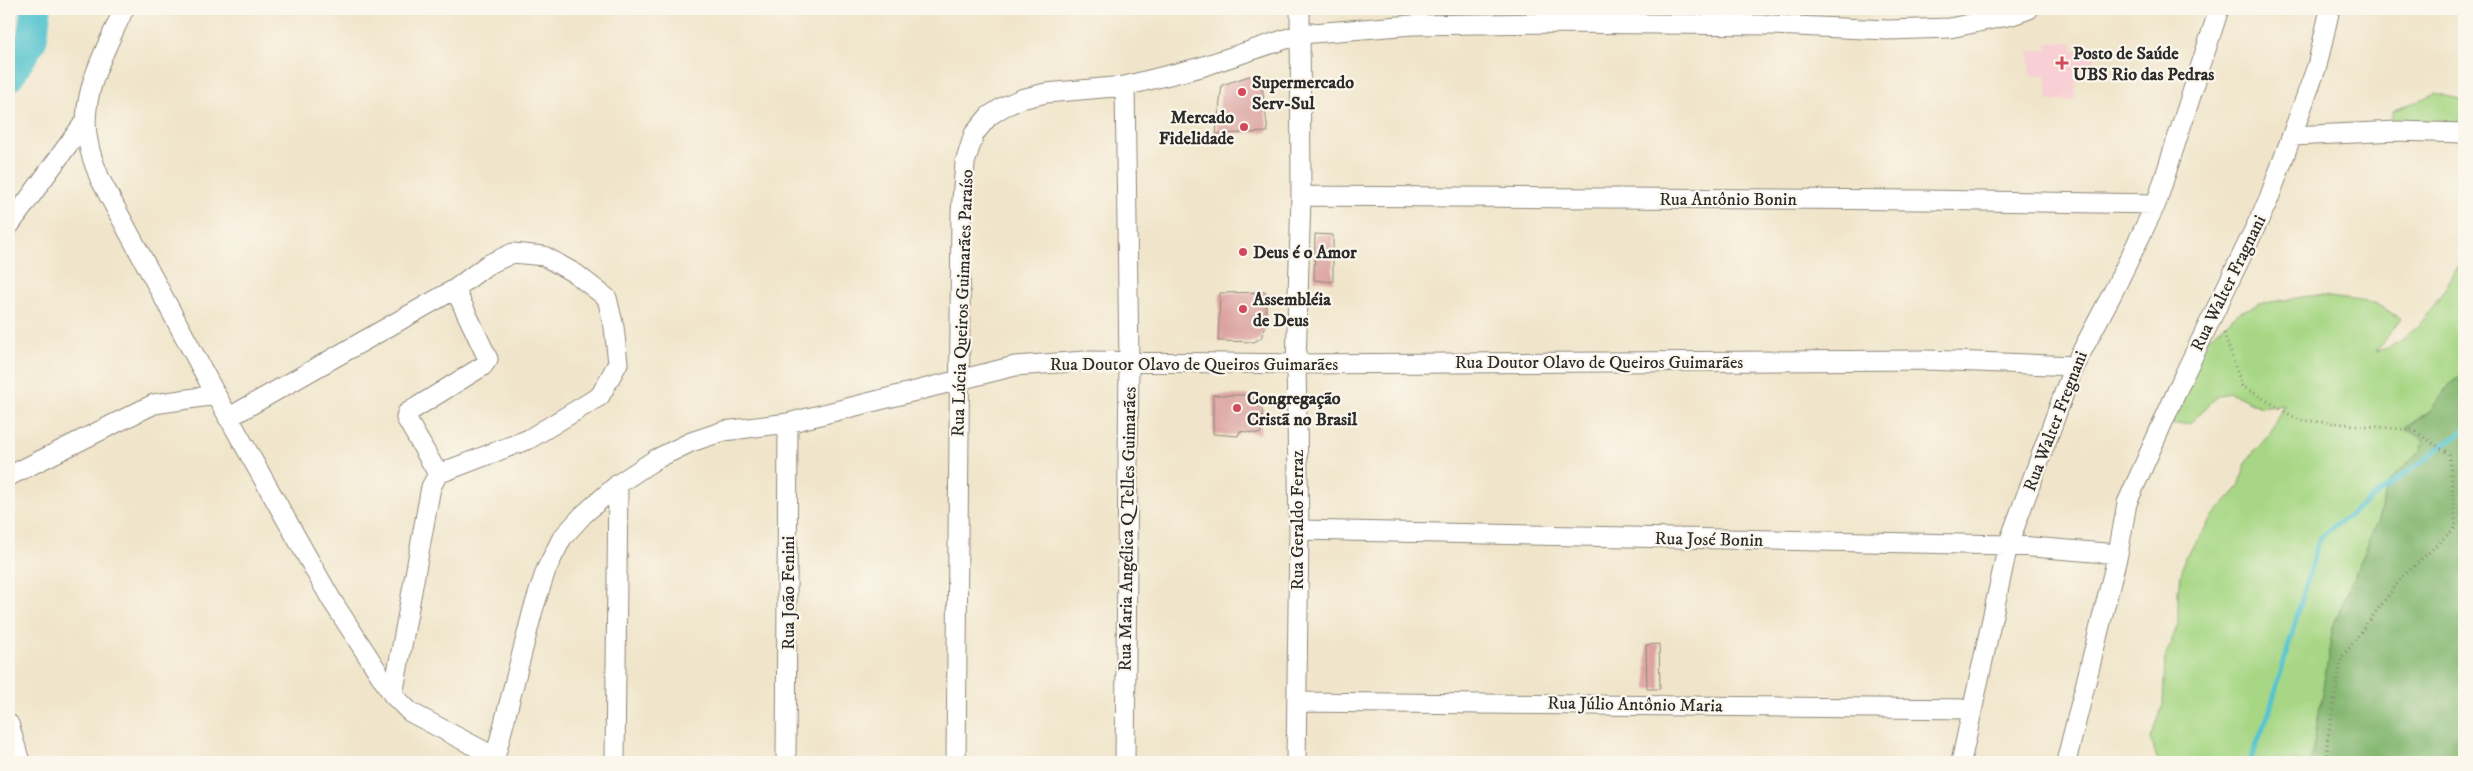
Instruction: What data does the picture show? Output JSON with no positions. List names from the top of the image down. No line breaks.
{"streets":{"street":["Rua Antônio Bonin","Rua Walter Fragnani","Rua Lúcia Queiros Guimarães Paraíso","Rua Doutor Olavo de Queiros Guimarães","Rua Walter Fregnani","Rua Geraldo Ferraz","Rua Maria Angélica Q Telles Guimarães","Rua José Bonin","Rua João Fenini","Rua Júlio Antônio Maria"]},"crossings":[["Rua Antônio Bonin","Rua Walter Fregnani"],["Rua Antônio Bonin","Rua Geraldo Ferraz"],["Rua Walter Fragnani","Rua José Bonin"],["Rua Lúcia Queiros Guimarães Paraíso","Rua Doutor Olavo de Queiros Guimarães"],["Rua Lúcia Queiros Guimarães Paraíso","Rua Geraldo Ferraz"],["Rua Lúcia Queiros Guimarães Paraíso","Rua Maria Angélica Q Telles Guimarães"],["Rua Doutor Olavo de Queiros Guimarães","Rua Walter Fregnani"],["Rua Doutor Olavo de Queiros Guimarães","Rua Geraldo Ferraz"],["Rua Doutor Olavo de Queiros Guimarães","Rua Maria Angélica Q Telles Guimarães"],["Rua Doutor Olavo de Queiros Guimarães","Rua João Fenini"],["Rua Walter Fregnani","Rua José Bonin"],["Rua Walter Fregnani","Rua Júlio Antônio Maria"],["Rua Geraldo Ferraz","Rua José Bonin"],["Rua Geraldo Ferraz","Rua Júlio Antônio Maria"]],"places":{"health":["Posto de Saúde UBS Rio das Pedras"],"other":["Supermercado Serv-Sul","Mercado Fidelidade","Deus é o Amor","Assembléia de Deus","Congregação Cristã no Brasil"]}}
